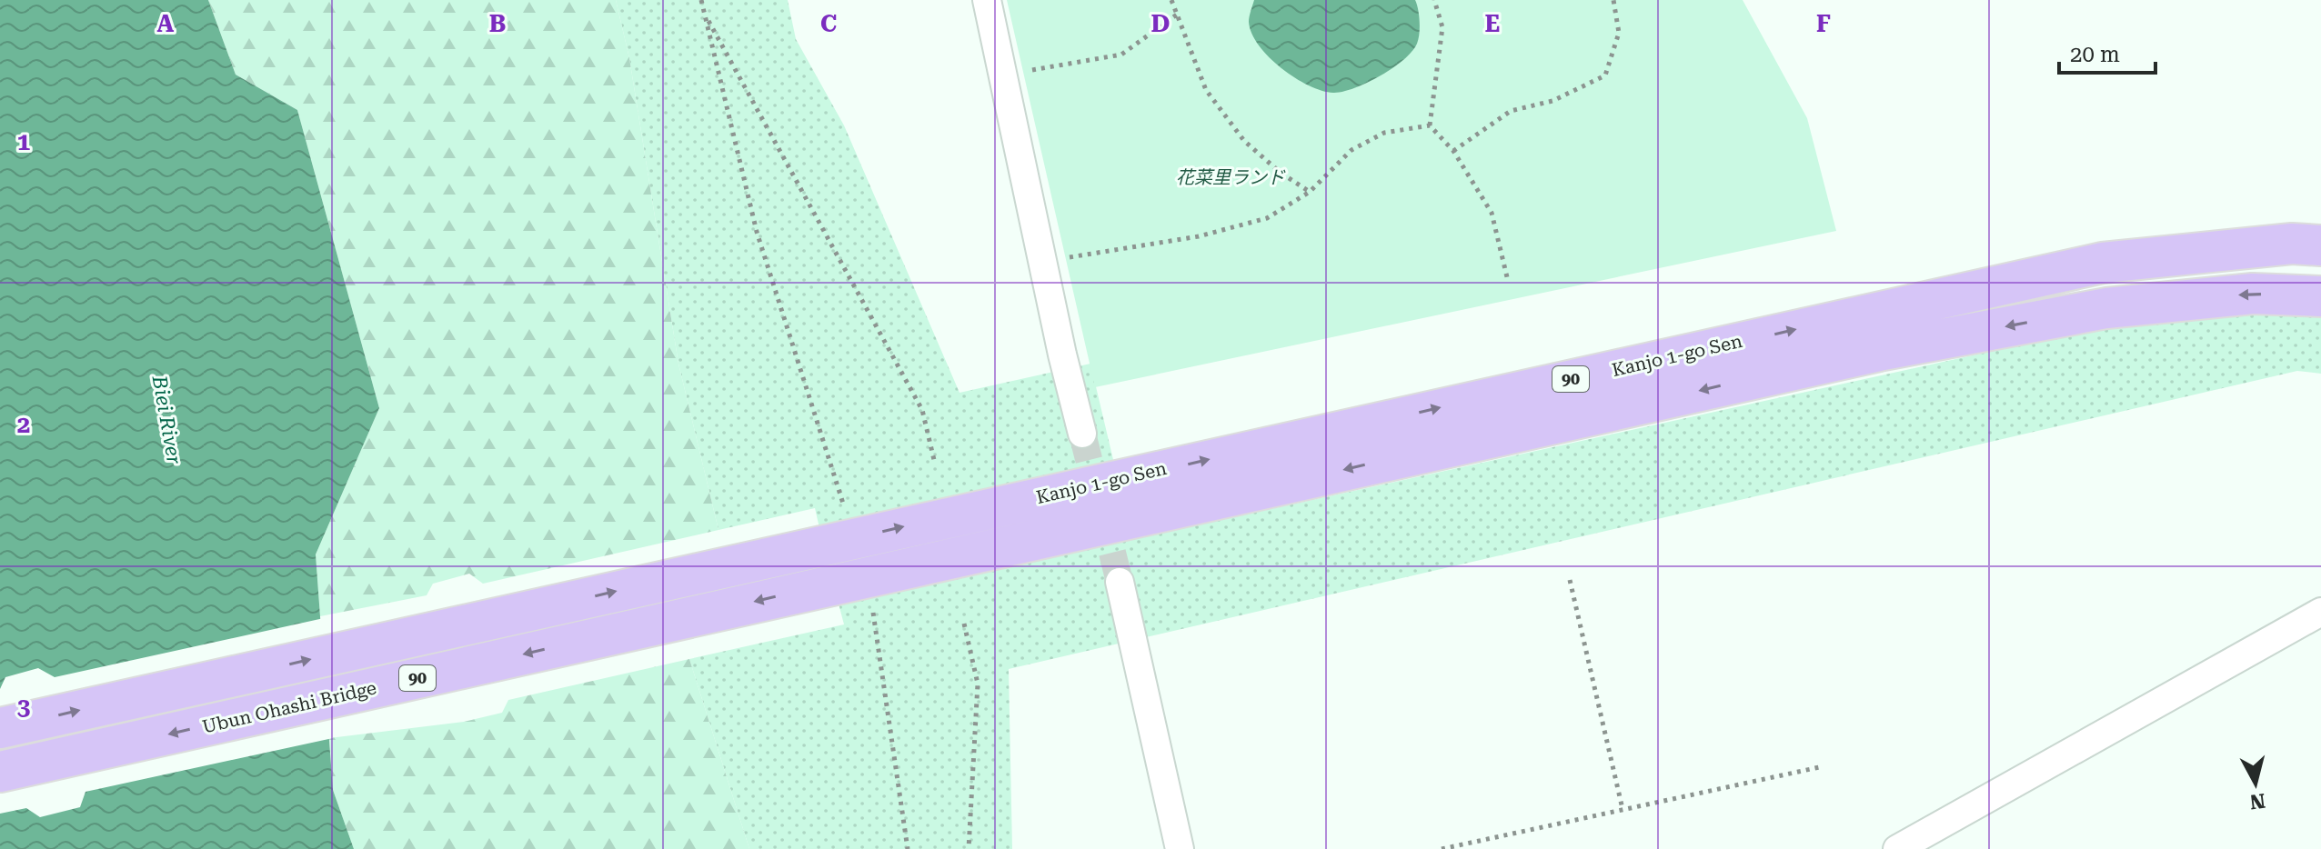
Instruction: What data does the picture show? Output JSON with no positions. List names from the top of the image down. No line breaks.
{"streets":{"main road":["Kanjo 1-go Sen","90","Ubun Ohashi Bridge"]},"crossings":[["Kanjo 1-go Sen","90"],["90","Ubun Ohashi Bridge"]],"water":["Biei River"],"parks":["花菜里ランド"],"scale_bar":"20 m","north":"bottom","grid":{"columns":["A","B","C","D","E","F"],"rows":["1","2","3"]}}
